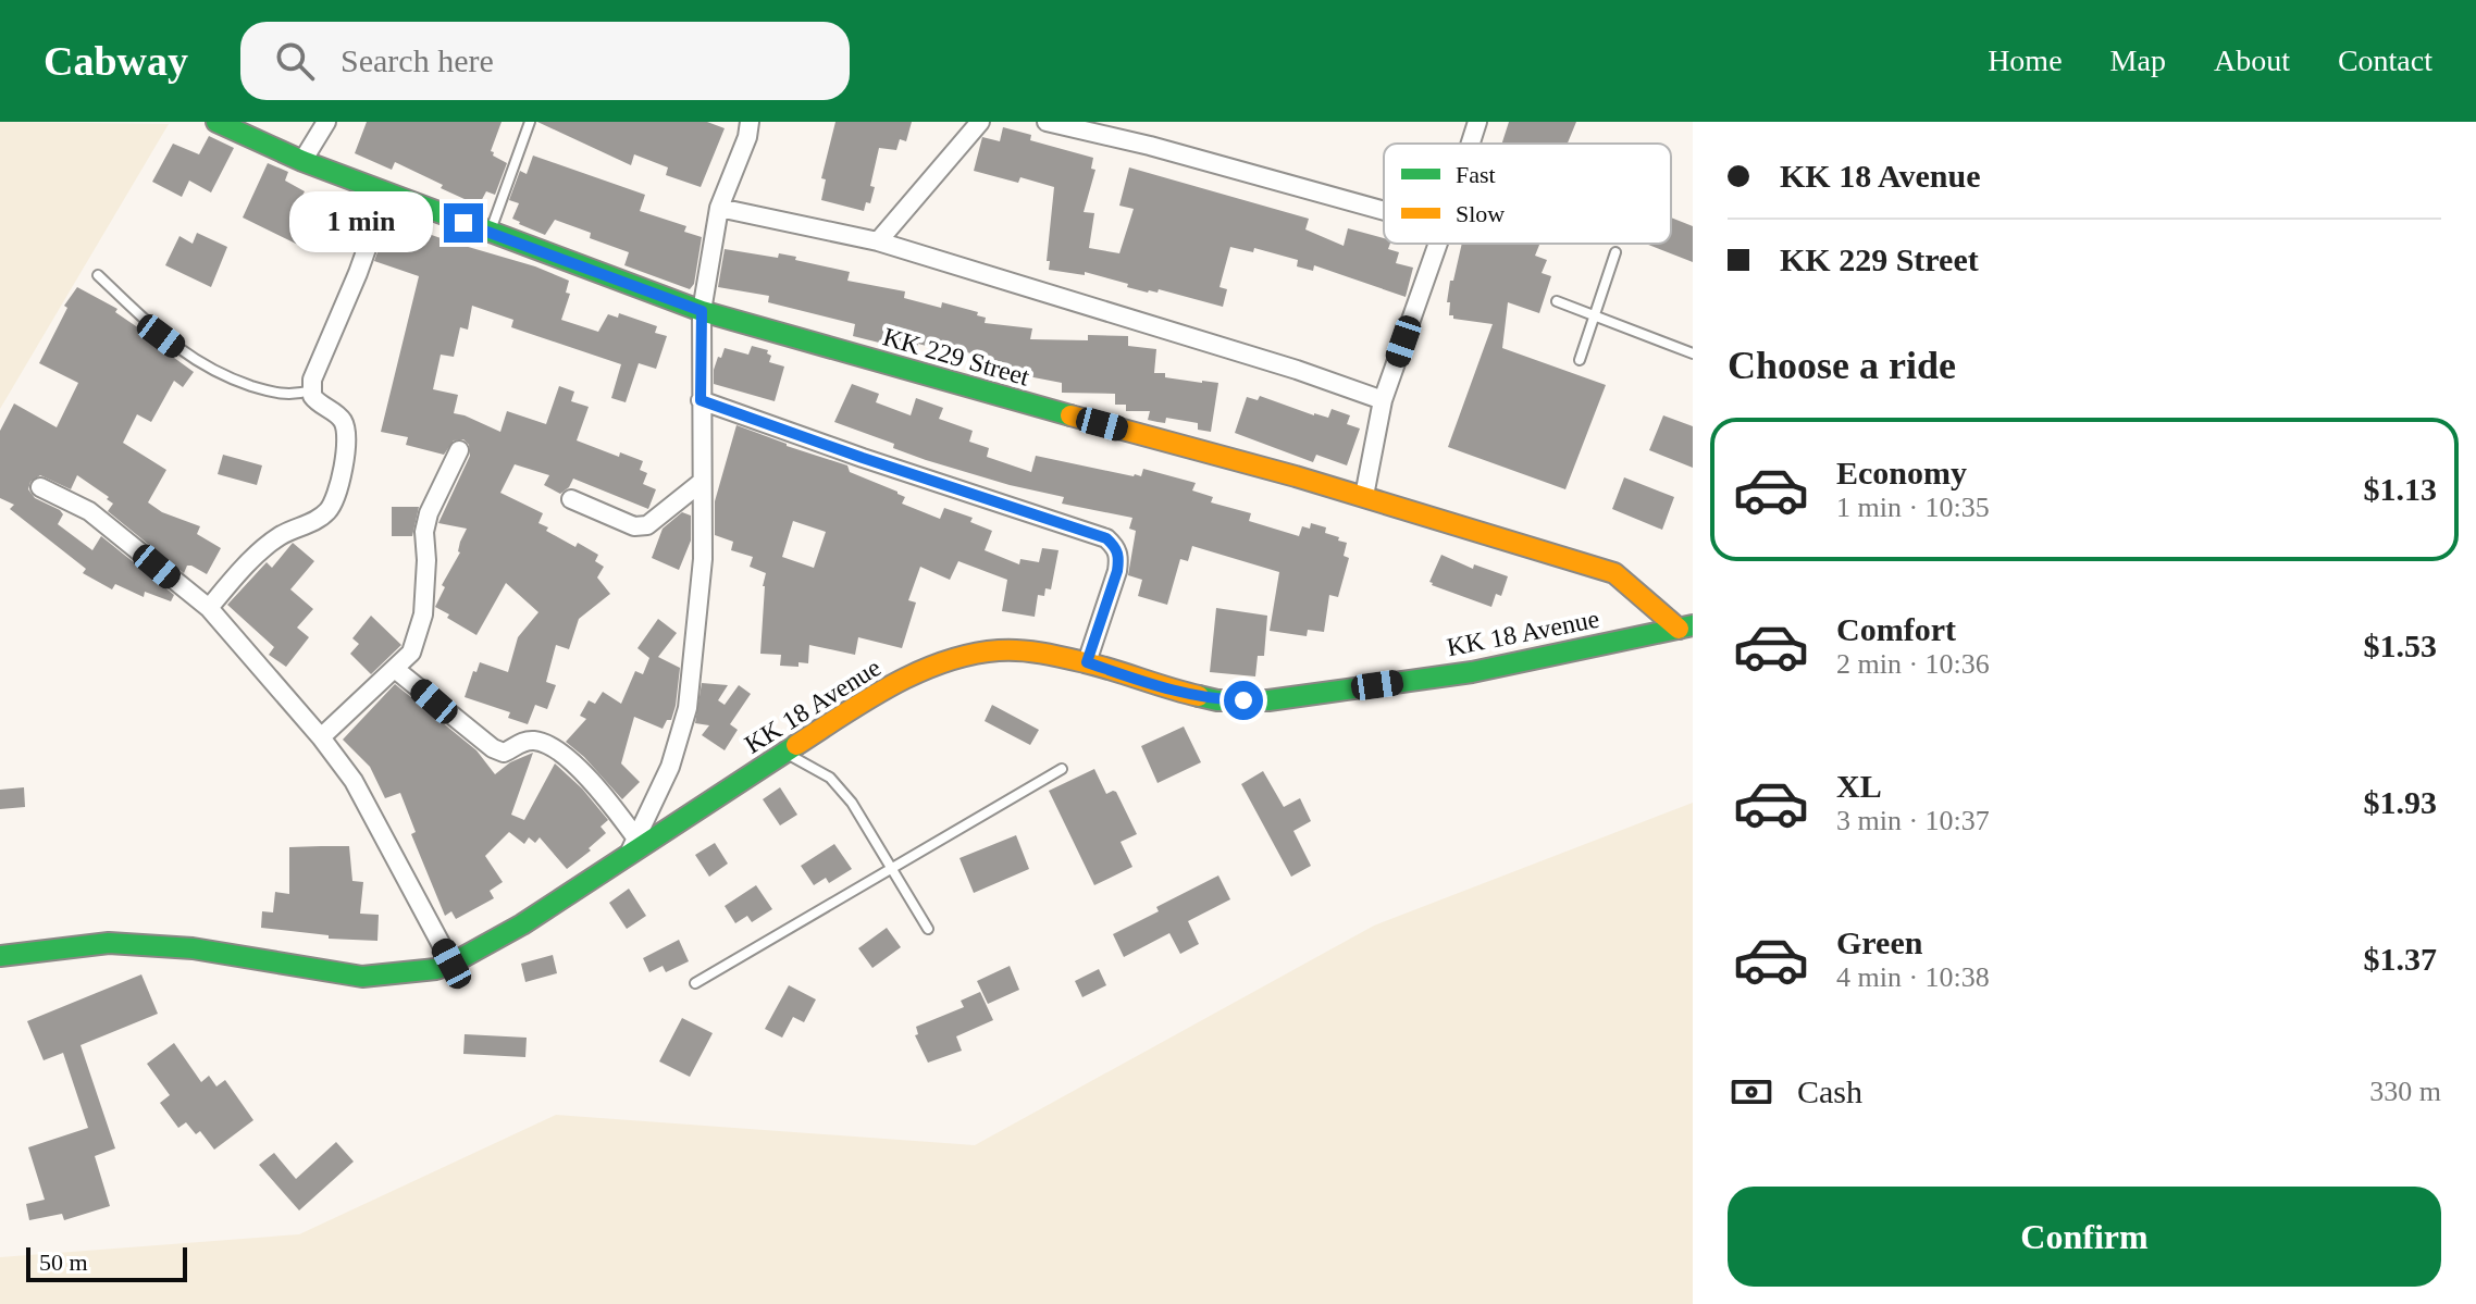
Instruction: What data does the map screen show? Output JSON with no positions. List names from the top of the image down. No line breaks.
{"streets":{"main road":["KK 229 Street","KK 18 Avenue"]},"crossings":[["KK 229 Street","KK 18 Avenue"]],"legend":["Fast","Slow"],"scale_bar":"50 m","page":{"header":"Cabway","search":"Search here","nav":["Home","Map","About","Contact"],"banner":["KK 18 Avenue","KK 229 Street"],"bubble":"1 min","heading":"Choose a ride","list":[{"name":"Economy","note":"1 min · 10:35","value":"$1.13"},{"name":"Comfort","note":"2 min · 10:36","value":"$1.53"},{"name":"XL","note":"3 min · 10:37","value":"$1.93"},{"name":"Green","note":"4 min · 10:38","value":"$1.37"}],"pay":["Cash","330 m"],"buttons":"Confirm","scale":"50 m"}}
